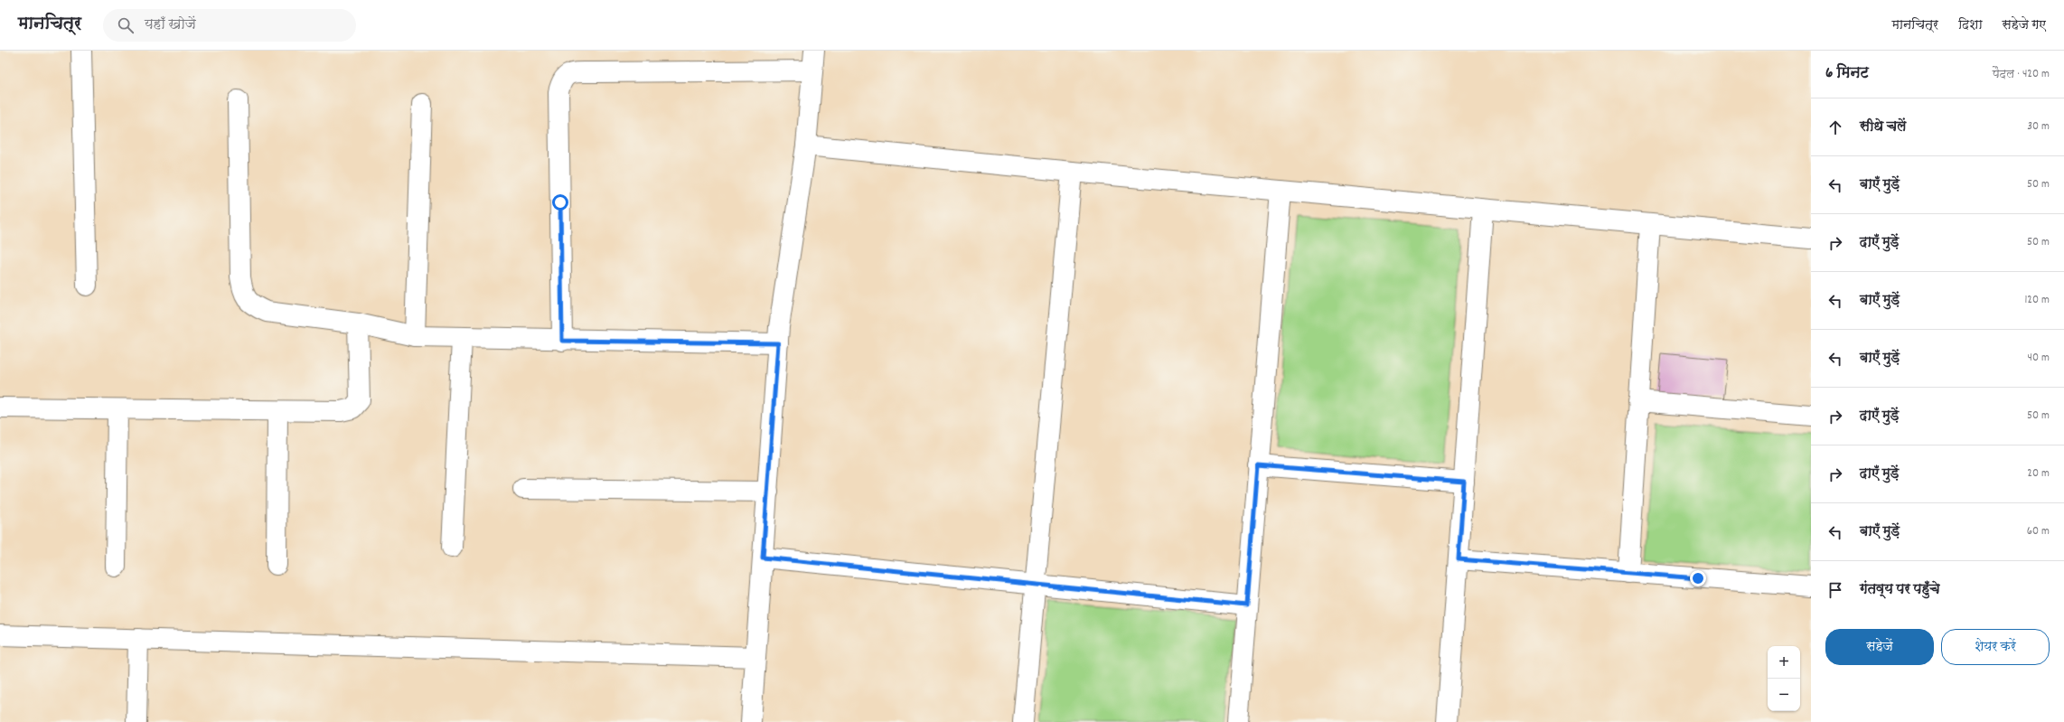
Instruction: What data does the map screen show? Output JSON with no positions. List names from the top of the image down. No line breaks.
{"page":{"header":"मानचित्र","search":"यहाँ खोजें","nav":["मानचित्र","दिशा","सहेजे गए"],"heading":["6 मिनट","पैदल · 420 m"],"list":[["सीधे चलें","30 m"],["बाएँ मुड़ें","50 m"],["दाएँ मुड़ें","50 m"],["बाएँ मुड़ें","120 m"],["बाएँ मुड़ें","40 m"],["दाएँ मुड़ें","50 m"],["दाएँ मुड़ें","20 m"],["बाएँ मुड़ें","60 m"],"गंतव्य पर पहुँचे"],"buttons":["सहेजें","शेयर करें"],"map_buttons":["+","−"]}}
